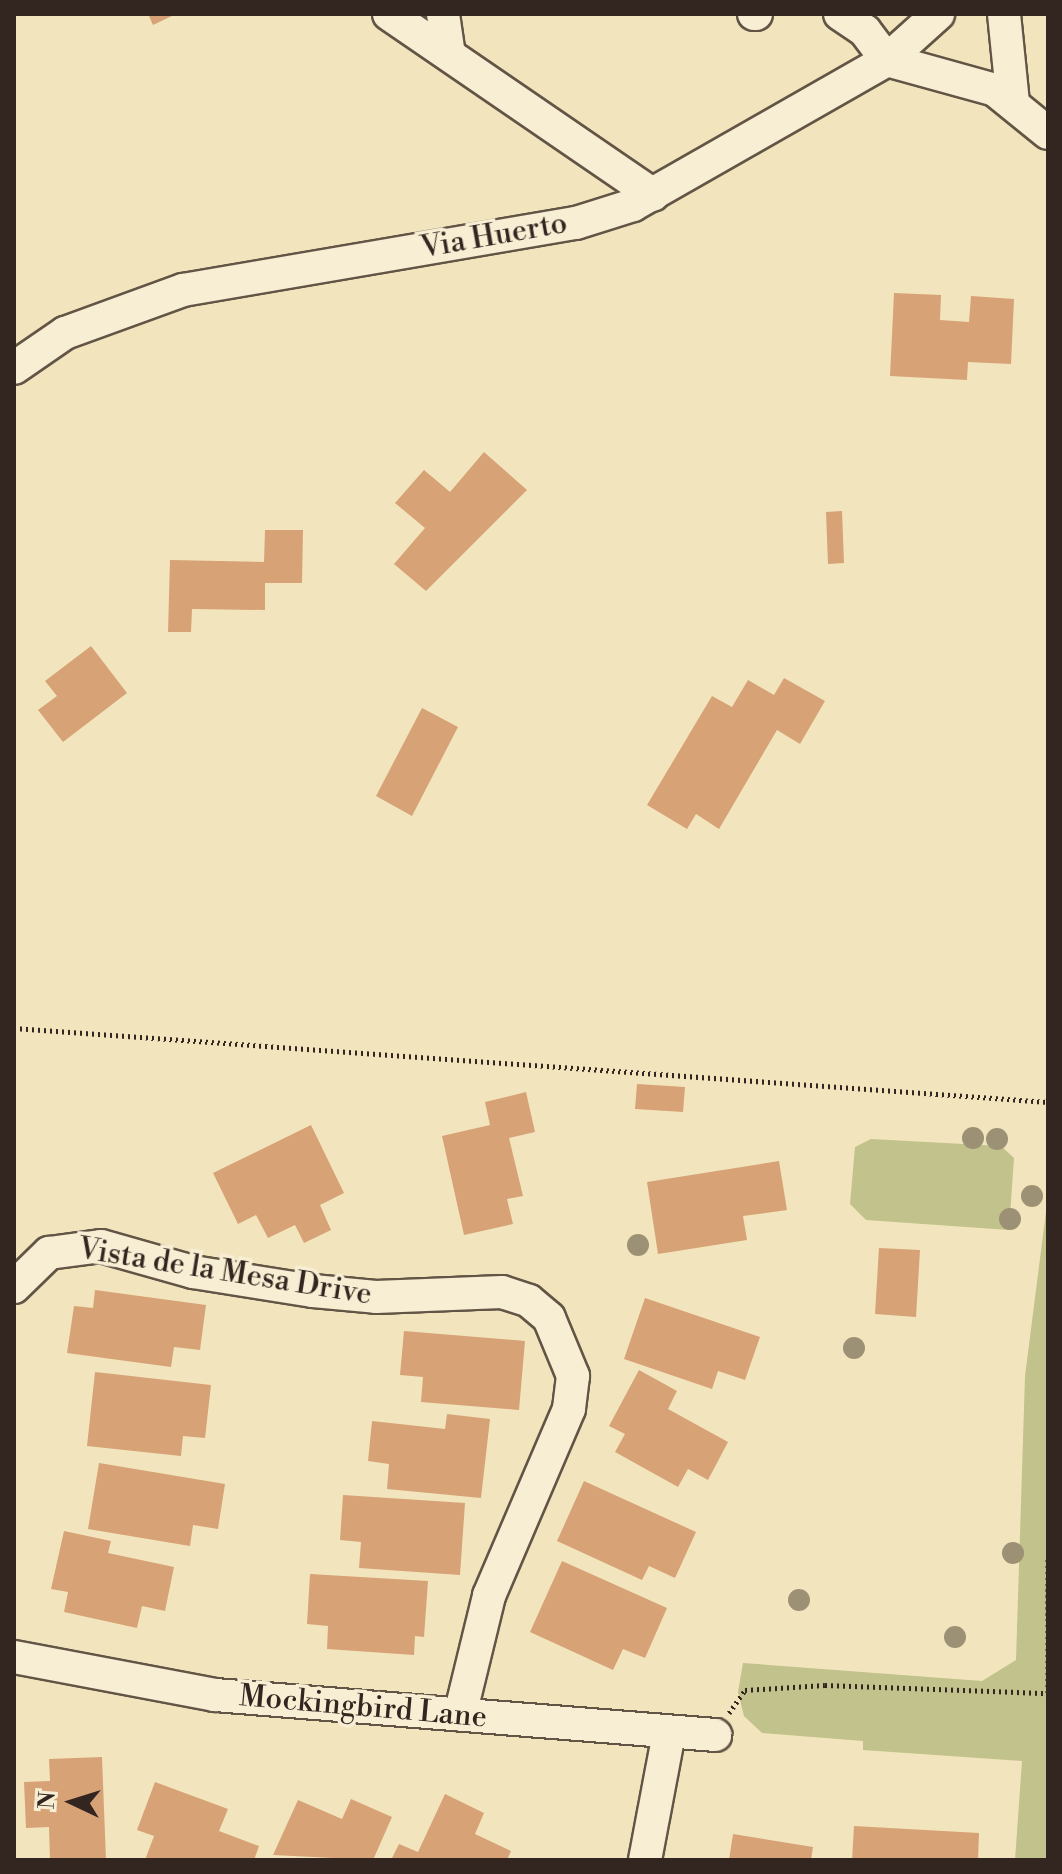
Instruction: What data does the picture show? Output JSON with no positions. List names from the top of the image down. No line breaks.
{"streets":{"street":["Via Huerto","Vista de la Mesa Drive","Mockingbird Lane"]},"crossings":[["Vista de la Mesa Drive","Mockingbird Lane"]],"north":"left"}
